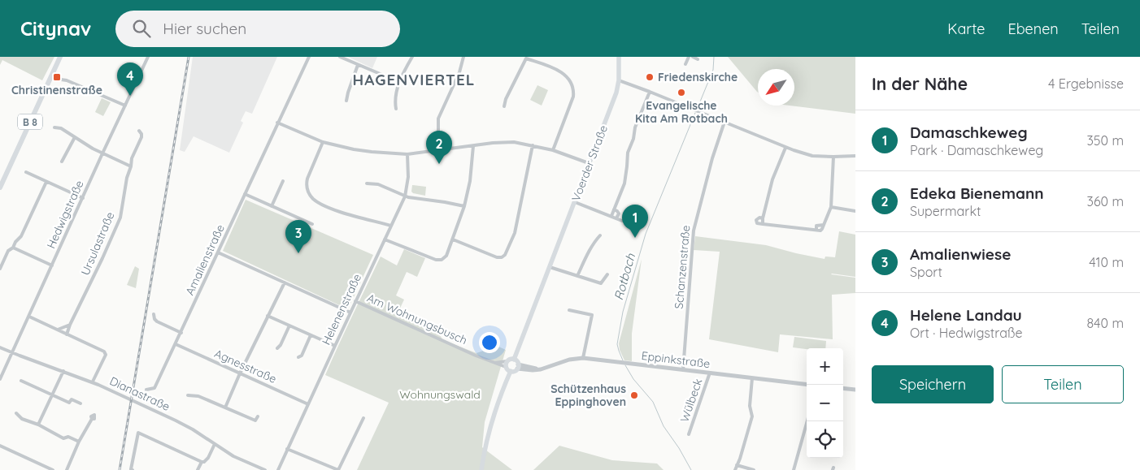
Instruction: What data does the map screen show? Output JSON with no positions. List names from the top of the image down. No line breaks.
{"streets":{"main road":["B 8","Voerder Straße"],"street":["Hedwigstraße","Ursulastraße","Amalienstraße","Schanzenstraße","Helenenstraße","Am Wohnungsbusch","Eppinkstraße","Agnesstraße","Dianastraße","Wülbeck"]},"crossings":[["Voerder Straße","Am Wohnungsbusch"],["Voerder Straße","Eppinkstraße"],["Hedwigstraße","Dianastraße"],["Amalienstraße","Agnesstraße"],["Schanzenstraße","Eppinkstraße"],["Helenenstraße","Am Wohnungsbusch"],["Helenenstraße","Agnesstraße"],["Am Wohnungsbusch","Eppinkstraße"],["Eppinkstraße","Wülbeck"]],"districts":["HAGENVIERTEL"],"water":["Rotbach"],"parks":["Wohnungswald"],"places":{"transit":["Christinenstraße"],"other":["Friedenskirche","Evangelische Kita Am Rotbach","Schützenhaus Eppinghoven"]},"north":"bottom left","page":{"header":"Citynav","search":"Hier suchen","nav":["Karte","Ebenen","Teilen"],"heading":["In der Nähe","4 Ergebnisse"],"pins":["4","2","1","3"],"list":[{"mark":"1","name":"Damaschkeweg","note":"Park · Damaschkeweg","value":"350 m"},{"mark":"2","name":"Edeka Bienemann","note":"Supermarkt","value":"360 m"},{"mark":"3","name":"Amalienwiese","note":"Sport","value":"410 m"},{"mark":"4","name":"Helene Landau","note":"Ort · Hedwigstraße","value":"840 m"}],"map_buttons":["+","−"],"buttons":["Speichern","Teilen"]}}
